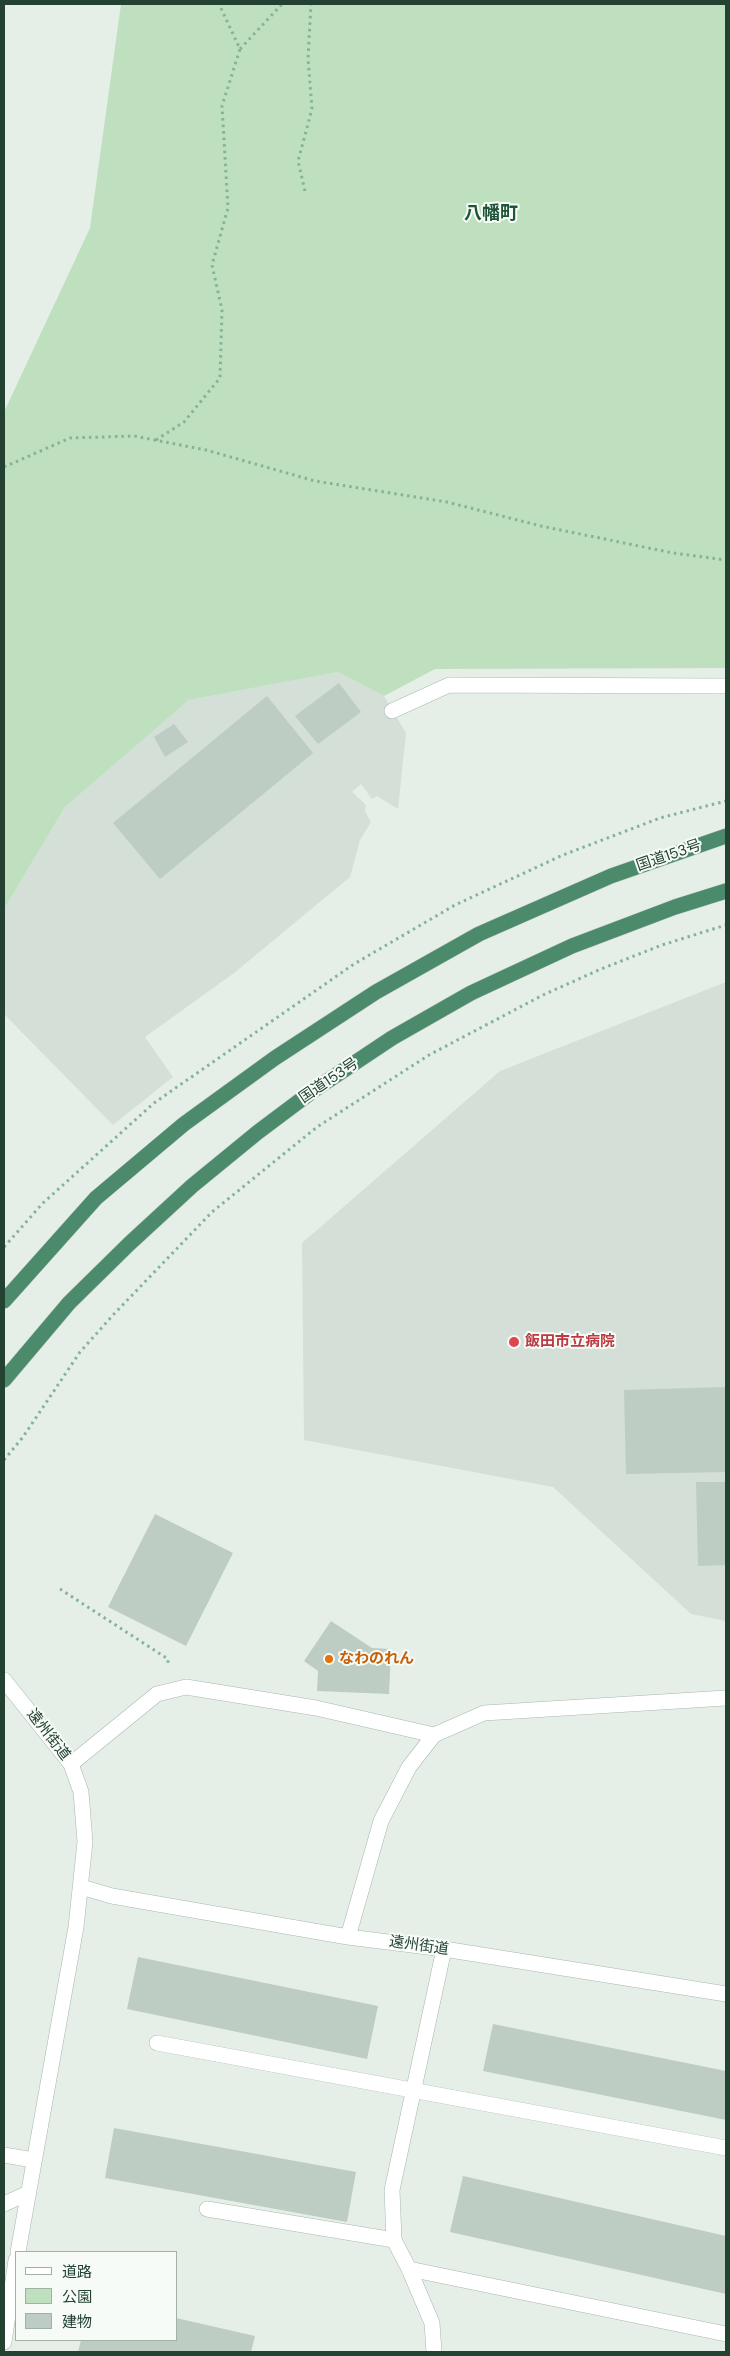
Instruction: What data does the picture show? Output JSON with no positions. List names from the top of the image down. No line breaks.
{"streets":{"highway":["国道153号"],"street":["遠州街道"]},"districts":["八幡町"],"places":["飯田市立病院","なわのれん"],"legend":["道路","公園","建物"]}
